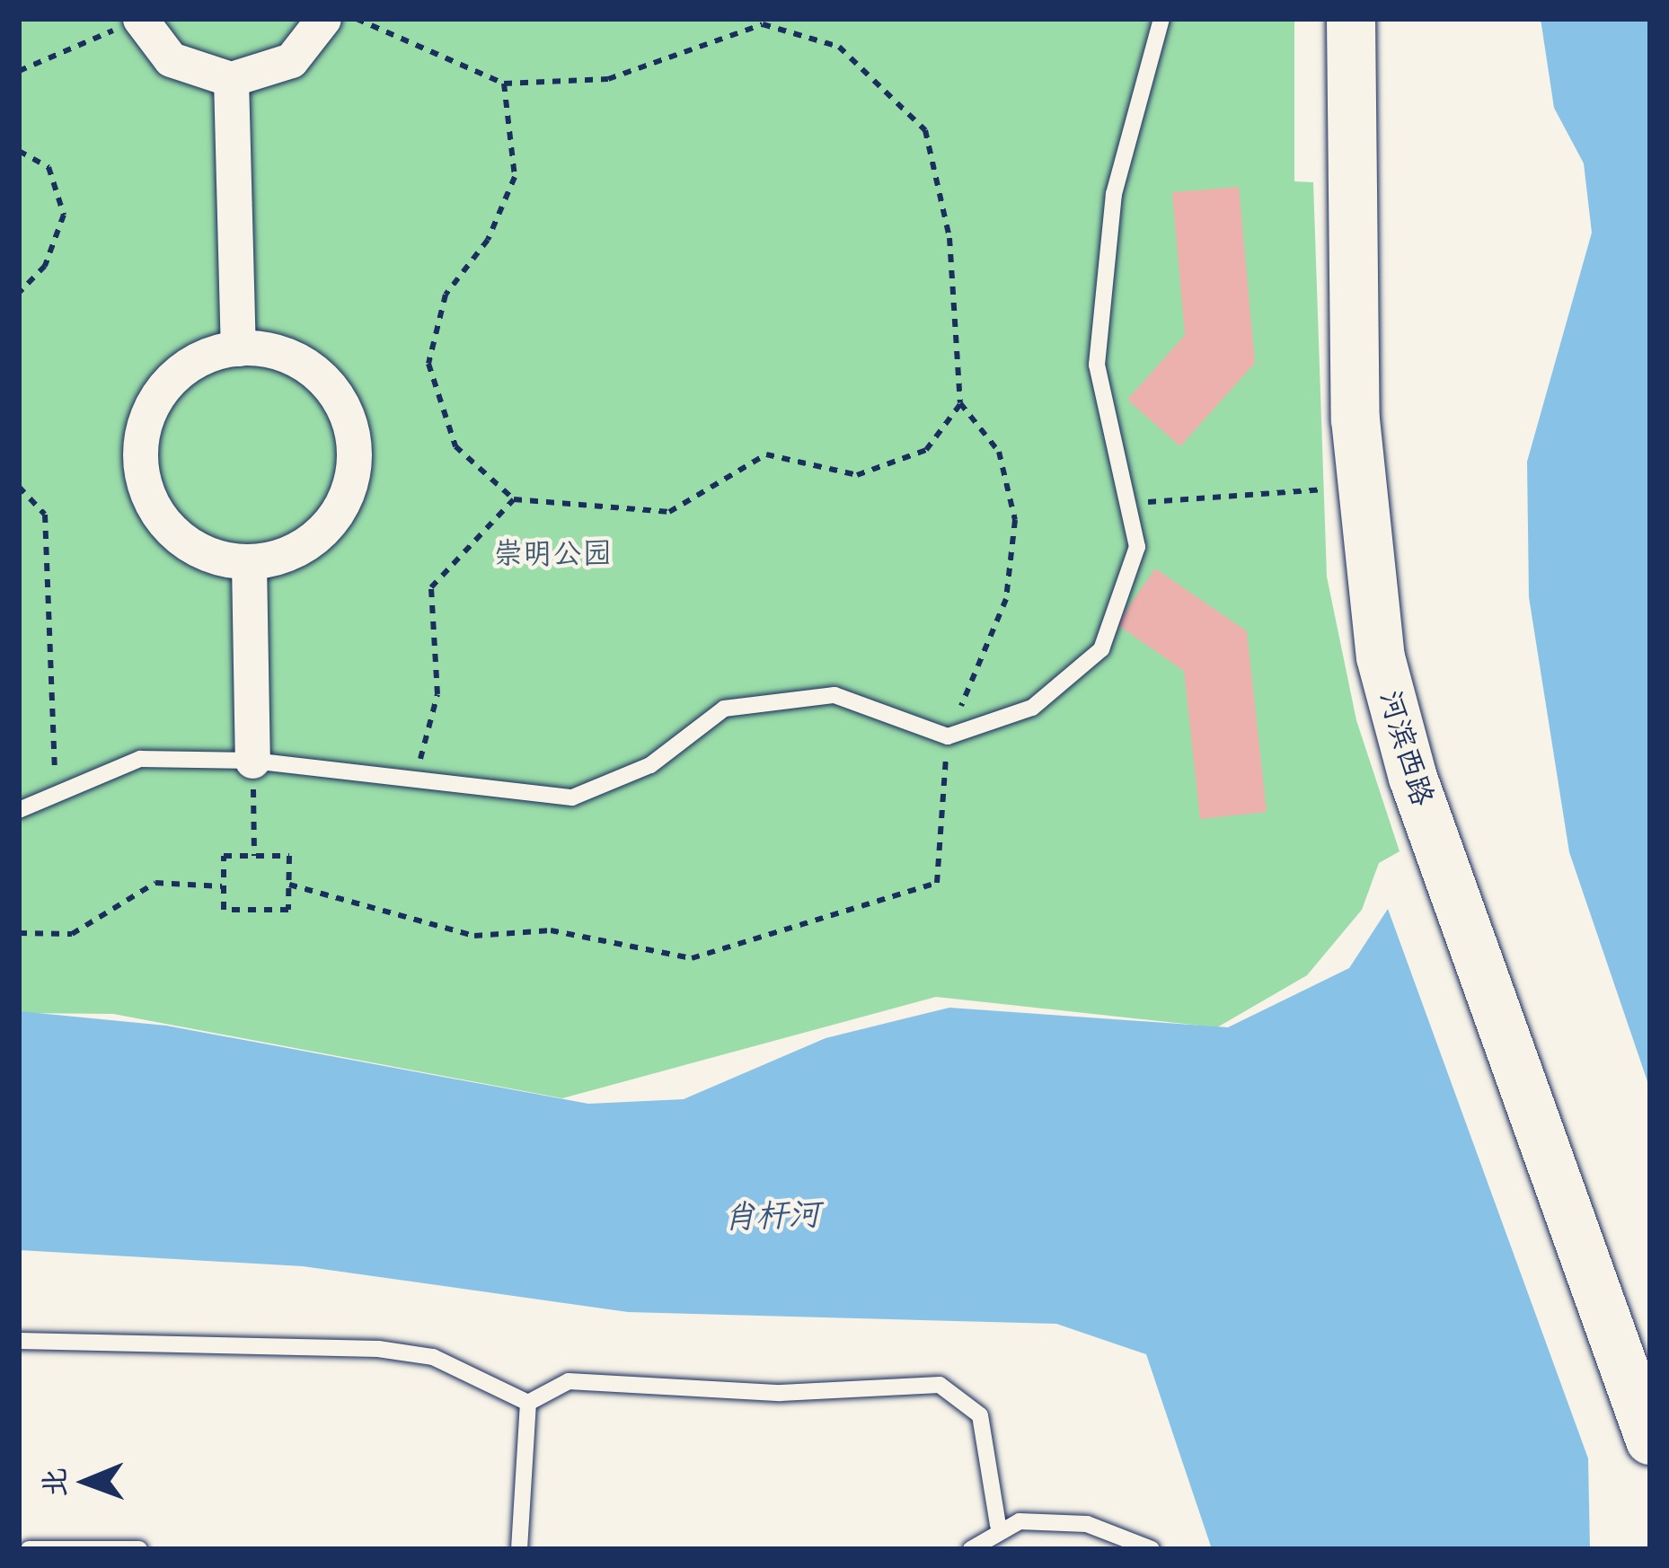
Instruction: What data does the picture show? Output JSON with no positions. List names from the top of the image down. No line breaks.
{"streets":{"street":["河滨西路"]},"water":["肖杆河"],"parks":["崇明公园"],"north":"left"}
